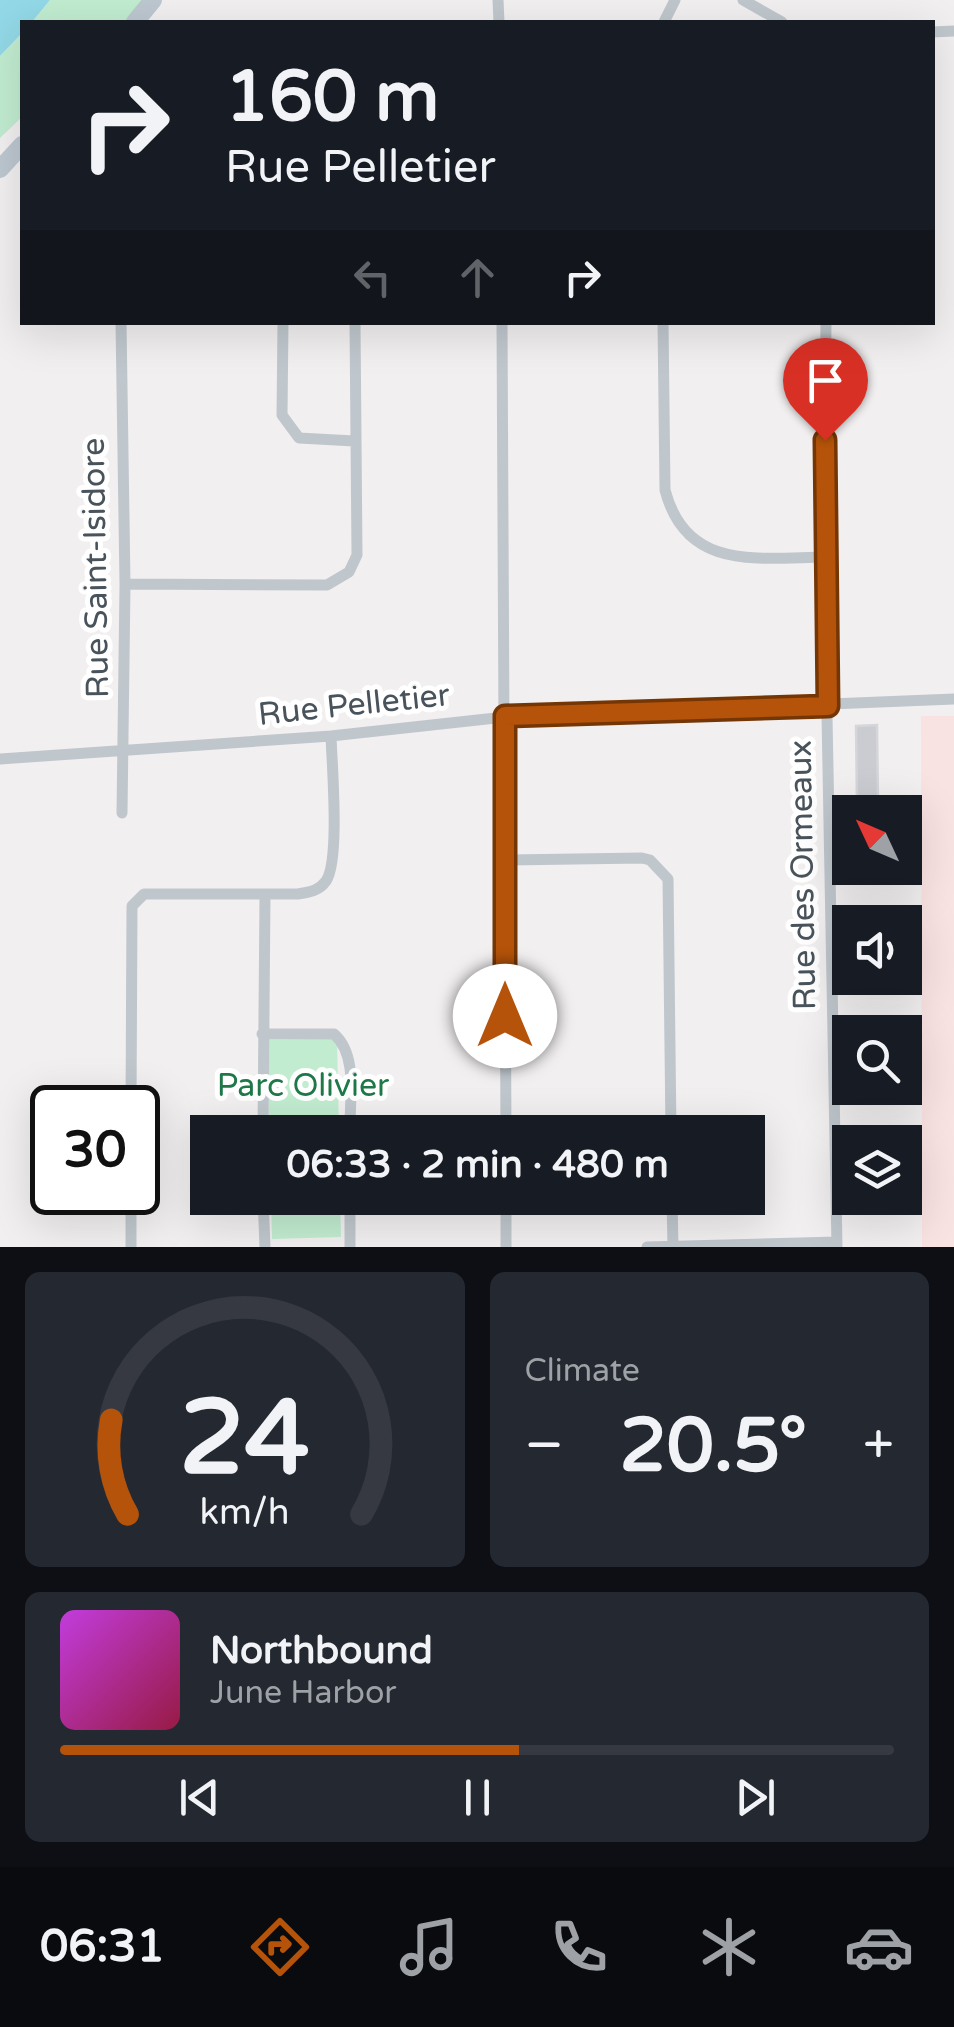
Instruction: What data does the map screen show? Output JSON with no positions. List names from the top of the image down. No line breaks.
{"streets":{"street":["Rue Saint-Isidore","Rue Pelletier","Rue des Ormeaux"]},"crossings":[["Rue Saint-Isidore","Rue Pelletier"],["Rue Pelletier","Rue des Ormeaux"]],"parks":["Parc Olivier"],"north":"top left","page":{"turn":["160 m","Rue Pelletier"],"limit":"30","trip":"06:33 · 2 min · 480 m","tile":"Climate","heat":["−","20.5°","+"],"song":["Northbound","June Harbor"],"tabs":"06:31","gauge":["24","km/h"]}}
